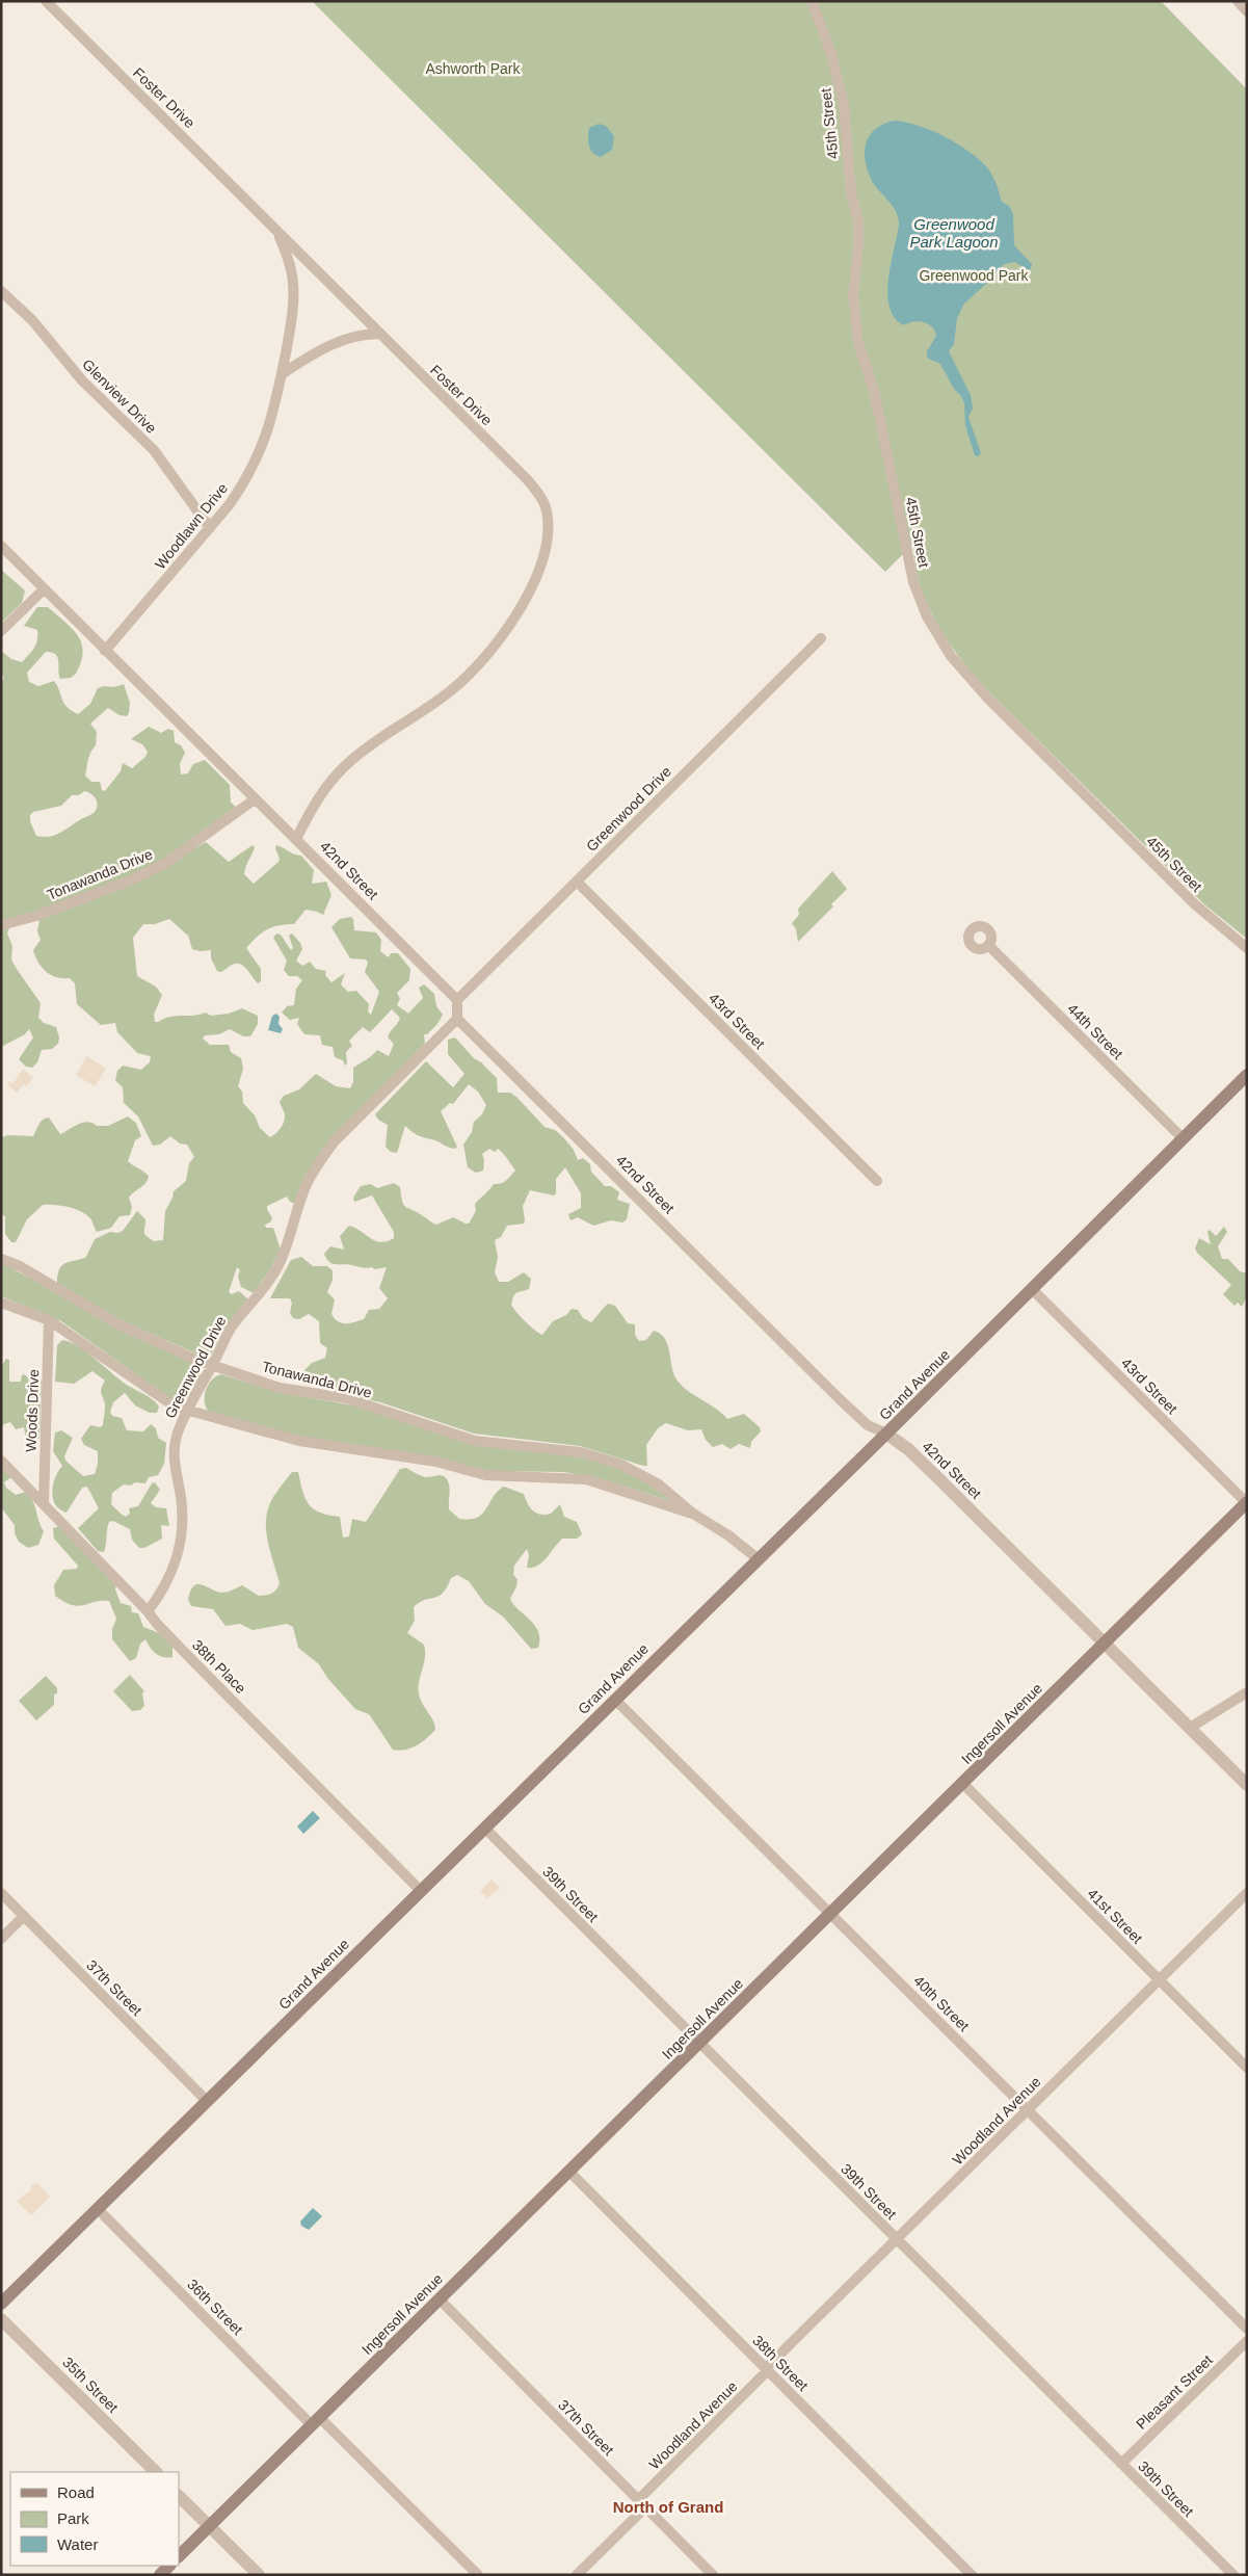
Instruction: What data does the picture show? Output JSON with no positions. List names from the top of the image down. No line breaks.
{"streets":{"main road":["Grand Avenue","Ingersoll Avenue"],"street":["Foster Drive","45th Street","Glenview Drive","Woodlawn Drive","Greenwood Drive","42nd Street","Tonawanda Drive","43rd Street","44th Street","Woods Drive","38th Place","39th Street","41st Street","37th Street","40th Street","Woodland Avenue","36th Street","38th Street","35th Street","Pleasant Street"]},"crossings":[["Foster Drive","Woodlawn Drive"],["Foster Drive","42nd Street"],["Glenview Drive","Woodlawn Drive"],["Woodlawn Drive","42nd Street"],["Greenwood Drive","42nd Street"],["Greenwood Drive","Tonawanda Drive"],["Greenwood Drive","43rd Street"],["Greenwood Drive","38th Place"],["42nd Street","Tonawanda Drive"],["42nd Street","Grand Avenue"],["42nd Street","Ingersoll Avenue"],["Tonawanda Drive","Grand Avenue"],["Tonawanda Drive","Woods Drive"],["43rd Street","Grand Avenue"],["43rd Street","Ingersoll Avenue"],["44th Street","Grand Avenue"],["Grand Avenue","38th Place"],["Grand Avenue","39th Street"],["Grand Avenue","37th Street"],["Grand Avenue","40th Street"],["Grand Avenue","36th Street"],["Woods Drive","38th Place"],["Ingersoll Avenue","39th Street"],["Ingersoll Avenue","41st Street"],["Ingersoll Avenue","37th Street"],["Ingersoll Avenue","40th Street"],["Ingersoll Avenue","36th Street"],["Ingersoll Avenue","38th Street"],["39th Street","Woodland Avenue"],["39th Street","Pleasant Street"],["41st Street","Woodland Avenue"],["37th Street","Woodland Avenue"],["40th Street","Woodland Avenue"],["Woodland Avenue","38th Street"]],"districts":["North of Grand"],"water":["Greenwood Park Lagoon"],"parks":["Ashworth Park","Greenwood Park"],"legend":["Road","Park","Water"]}
